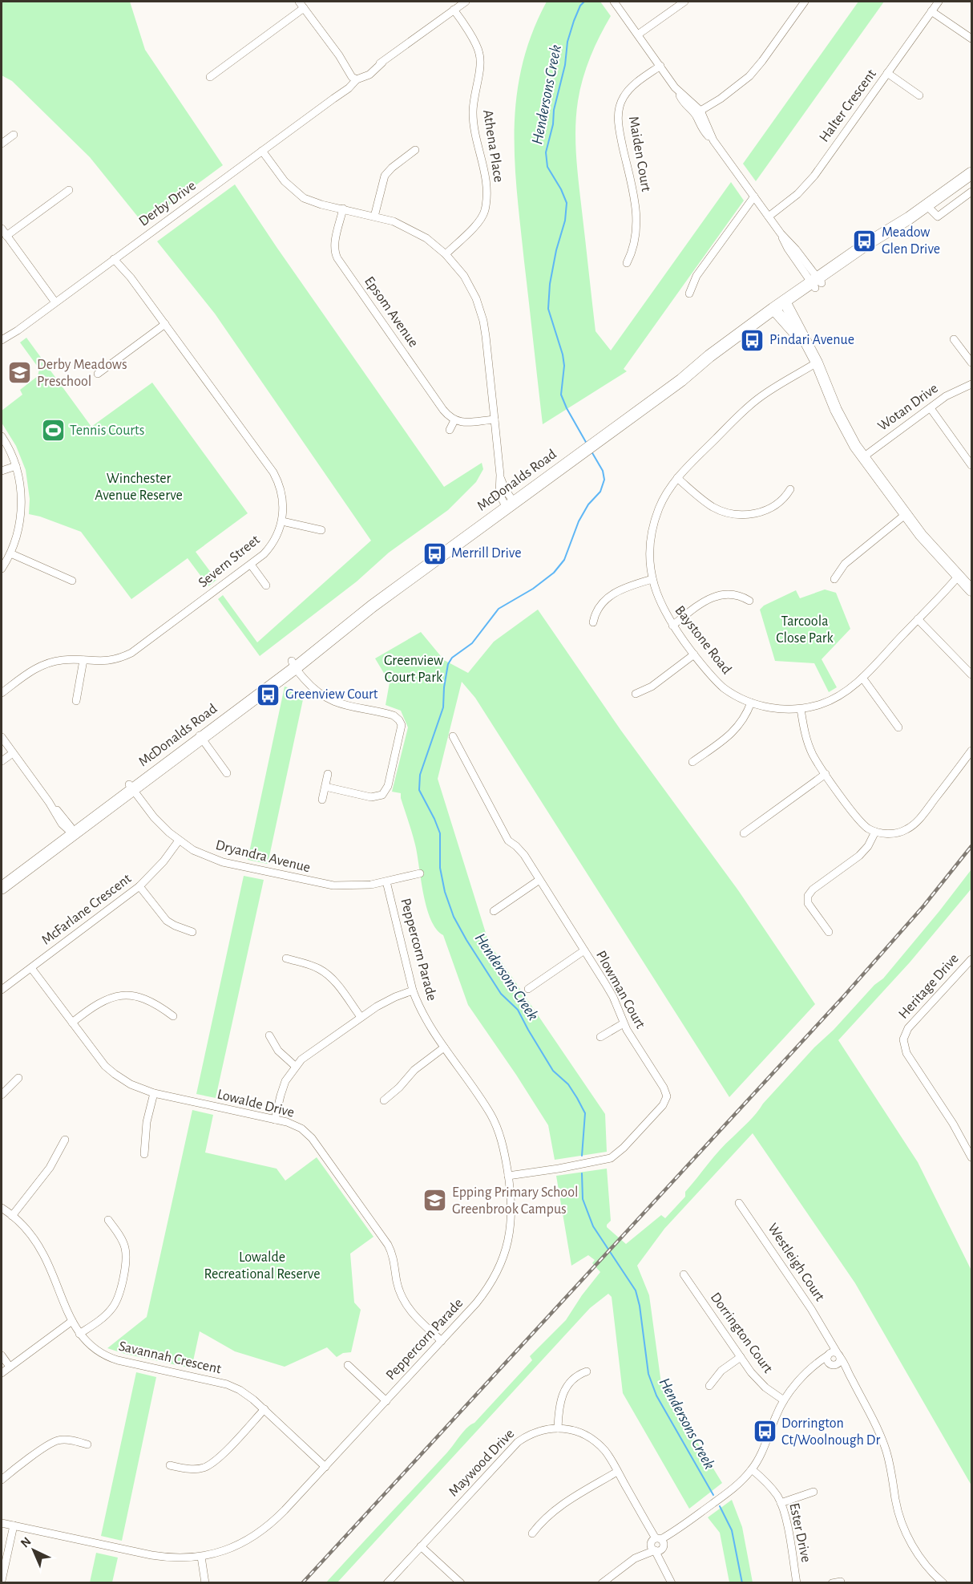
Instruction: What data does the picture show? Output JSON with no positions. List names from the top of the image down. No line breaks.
{"streets":{"main road":["McDonalds Road"],"street":["Halter Crescent","Athena Place","Maiden Court","Derby Drive","Epsom Avenue","Wotan Drive","Severn Street","Baystone Road","Dryandra Avenue","McFarlane Crescent","Peppercorn Parade","Heritage Drive","Plowman Court","Lowalde Drive","Westleigh Court","Dorrington Court","Savannah Crescent","Maywood Drive","Ester Drive"]},"crossings":[["Athena Place","Derby Drive"],["Derby Drive","Severn Street"],["McDonalds Road","Dryandra Avenue"],["Dryandra Avenue","McFarlane Crescent"],["Dryandra Avenue","Peppercorn Parade"],["McFarlane Crescent","Lowalde Drive"],["Peppercorn Parade","Plowman Court"],["Peppercorn Parade","Lowalde Drive"],["Peppercorn Parade","Savannah Crescent"]],"water":["Hendersons Creek"],"parks":["Winchester Avenue Reserve","Tarcoola Close Park","Greenview Court Park","Lowalde Recreational Reserve"],"places":{"bus stop":["Meadow Glen Drive","Pindari Avenue","Merrill Drive","Greenview Court","Dorrington Ct/Woolnough Dr"],"school or university":["Derby Meadows Preschool","Epping Primary School Greenbrook Campus"],"sports":["Tennis Courts"]},"north":"top left"}
